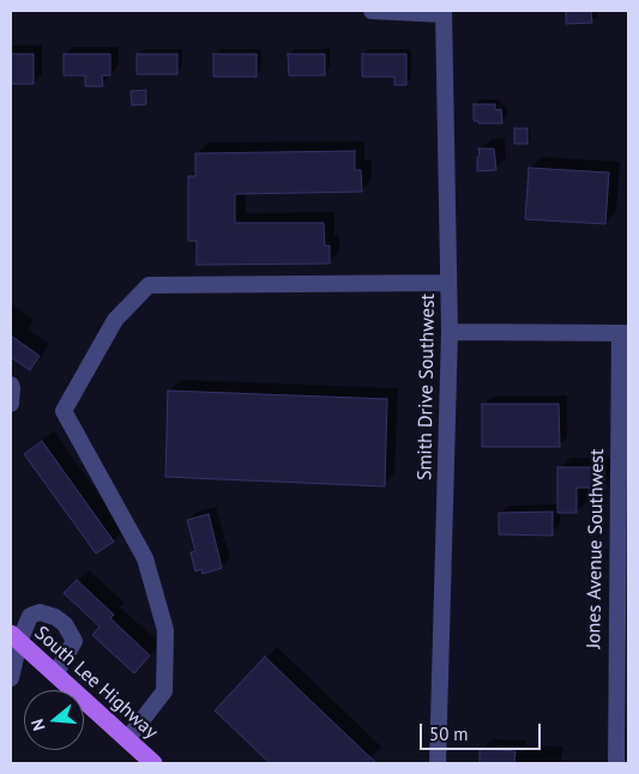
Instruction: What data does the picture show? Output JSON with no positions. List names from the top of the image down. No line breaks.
{"streets":{"main road":["South Lee Highway"],"street":["Smith Drive Southwest","Jones Avenue Southwest"]},"scale_bar":"50 m","north":"left"}
